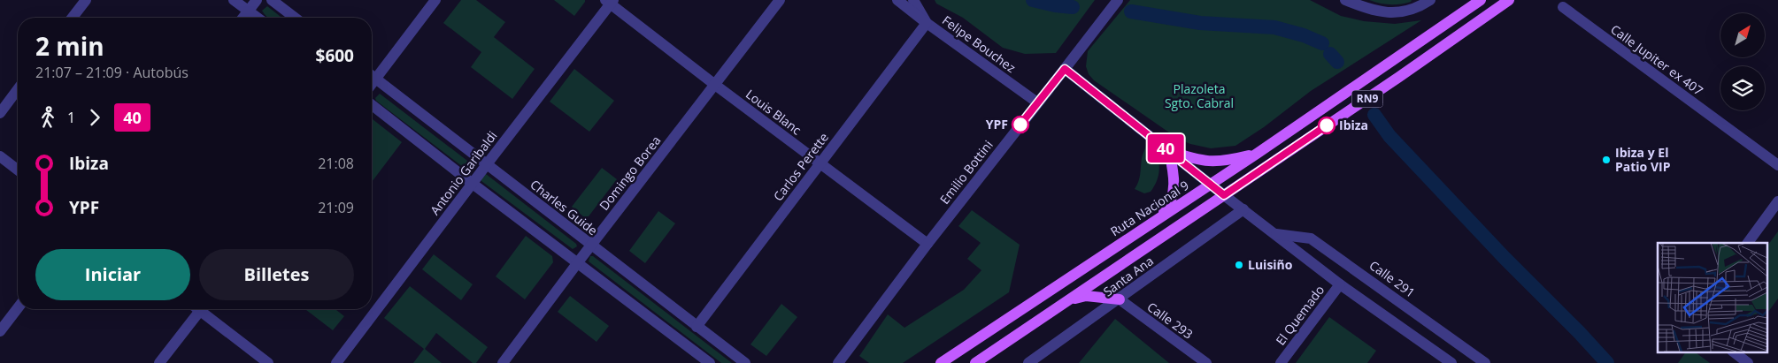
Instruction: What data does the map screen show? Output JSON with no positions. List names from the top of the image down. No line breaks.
{"streets":{"main road":["RN9","Ruta Nacional 9"],"street":["Felipe Bouchez","Calle Jupiter ex 407","Louis Blanc","Carlos Perette","Emilio Bottini","Antonio Garibaldi","Domingo Borea","Charles Guide","Santa Ana","Calle 291","El Quemado","Calle 293"]},"crossings":[["Felipe Bouchez","Carlos Perette"],["Felipe Bouchez","Emilio Bottini"],["RN9","Calle 291"],["Louis Blanc","Carlos Perette"],["Louis Blanc","Emilio Bottini"],["Louis Blanc","Antonio Garibaldi"],["Louis Blanc","Domingo Borea"],["Carlos Perette","Charles Guide"],["Emilio Bottini","Calle 291"],["Antonio Garibaldi","Charles Guide"],["Domingo Borea","Charles Guide"],["Ruta Nacional 9","Calle 291"],["Santa Ana","Calle 291"],["Santa Ana","Calle 293"],["Calle 291","El Quemado"]],"parks":["Plazoleta Sgto. Cabral"],"places":["YPF","Ibiza","Ibiza y El Patio VIP","Luisiño"],"lines":["bus line 40"],"north":"top right","page":{"on_map":"40","heading":["2 min","21:07 – 21:09 · Autobús","$600"],"legs":["1","40"],"list":[{"name":"Ibiza","value":"21:08"},{"name":"YPF","value":"21:09"}],"buttons":["Iniciar","Billetes"]}}
